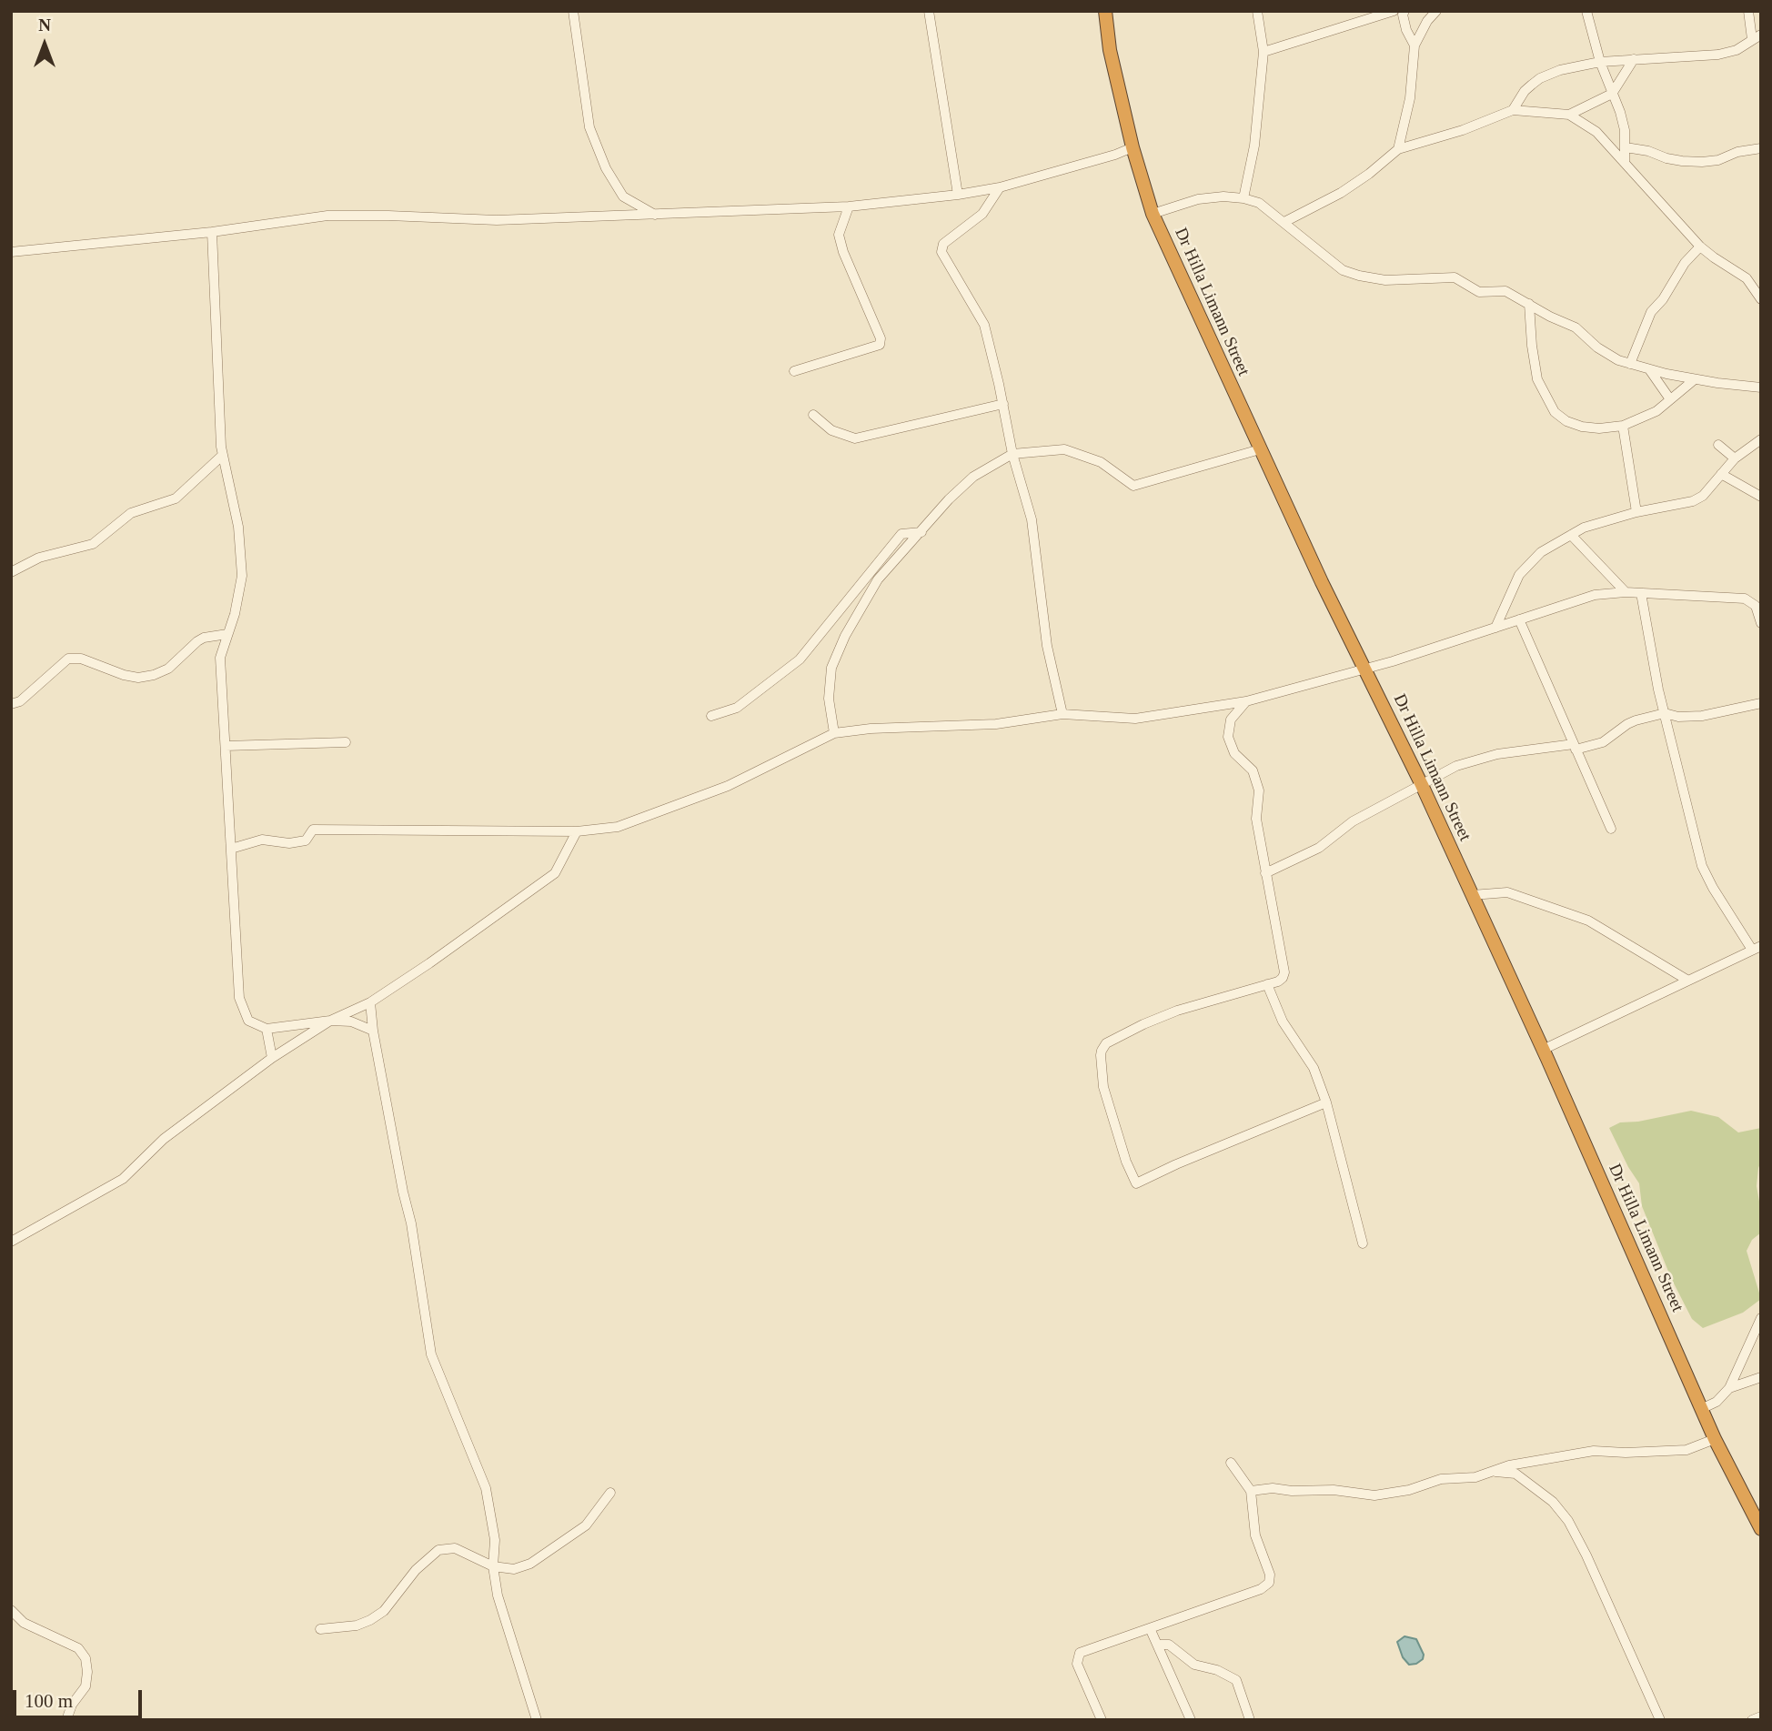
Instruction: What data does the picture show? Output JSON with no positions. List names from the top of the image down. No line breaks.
{"streets":{"highway":["Dr Hilla Limann Street"]},"scale_bar":"100 m","north":"top"}
